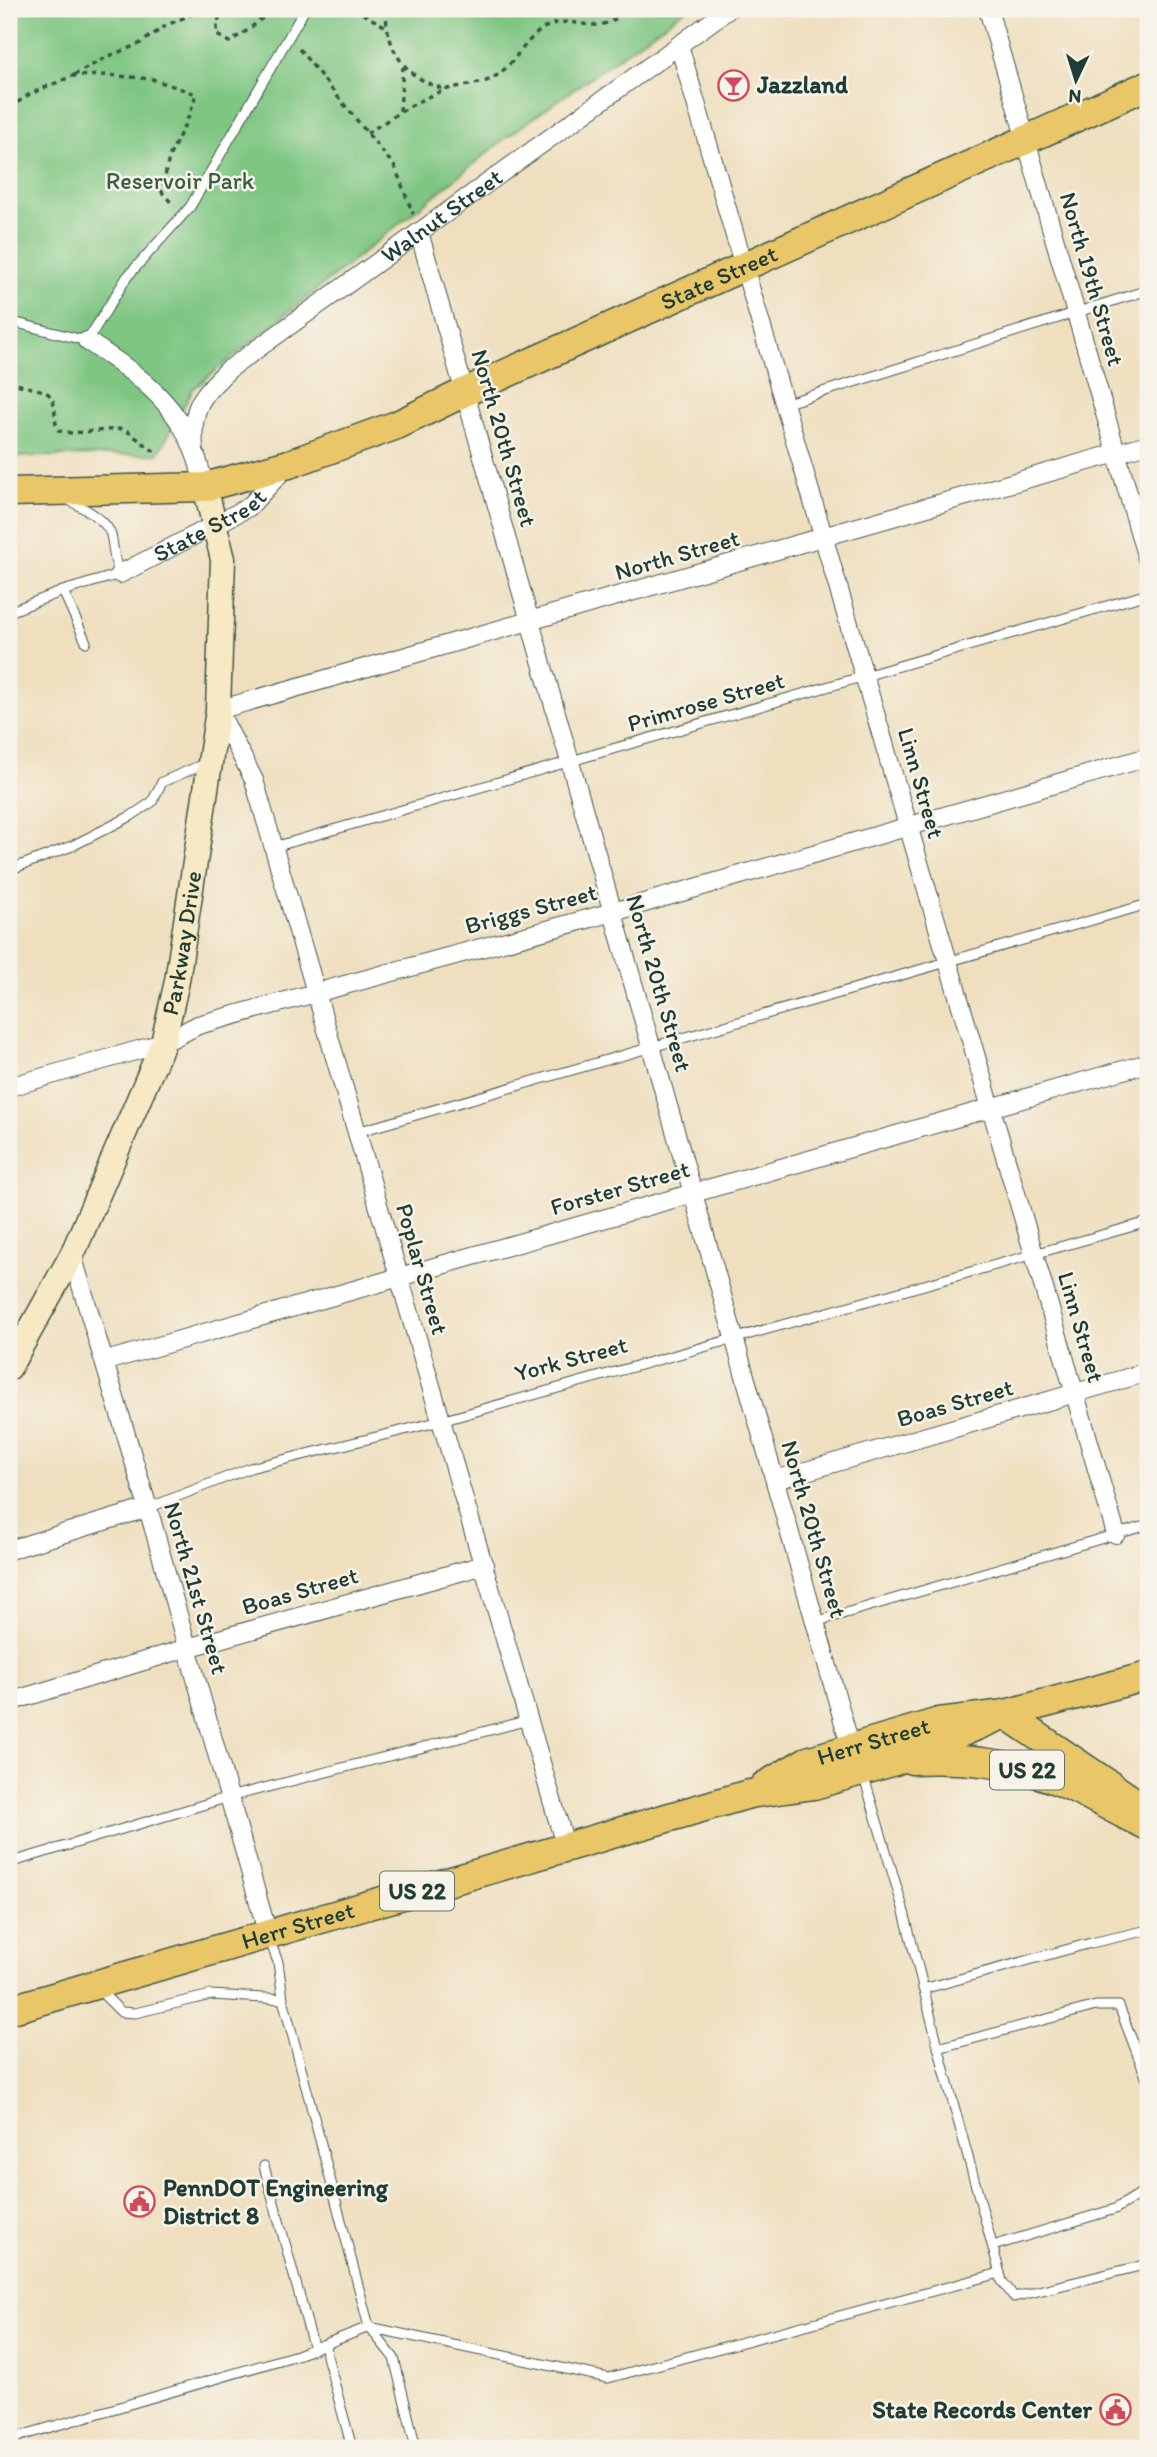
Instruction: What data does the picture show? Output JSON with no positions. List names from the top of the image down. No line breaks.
{"streets":{"main road":["State Street","Herr Street","US 22"],"street":["Walnut Street","North 19th Street","North 20th Street","North Street","Linn Street","Briggs Street","Parkway Drive","Forster Street","Poplar Street","York Street","Boas Street","North 21st Street"],"lane":["Primrose Street"]},"crossings":[["Walnut Street","North 20th Street"],["Walnut Street","Linn Street"],["State Street","North 19th Street"],["State Street","North 20th Street"],["State Street","Linn Street"],["State Street","Parkway Drive"],["North 19th Street","North Street"],["North 20th Street","North Street"],["North 20th Street","Primrose Street"],["North 20th Street","Briggs Street"],["North 20th Street","Forster Street"],["North 20th Street","York Street"],["North 20th Street","Boas Street"],["North 20th Street","Herr Street"],["North Street","Linn Street"],["North Street","Parkway Drive"],["North Street","Poplar Street"],["Primrose Street","Linn Street"],["Primrose Street","Poplar Street"],["Linn Street","Briggs Street"],["Linn Street","Forster Street"],["Linn Street","York Street"],["Linn Street","Boas Street"],["Briggs Street","Parkway Drive"],["Briggs Street","Poplar Street"],["Parkway Drive","Poplar Street"],["Parkway Drive","North 21st Street"],["Forster Street","Poplar Street"],["Forster Street","North 21st Street"],["Poplar Street","York Street"],["Poplar Street","Boas Street"],["Poplar Street","Herr Street"],["York Street","North 21st Street"],["Boas Street","North 21st Street"],["North 21st Street","Herr Street"],["Herr Street","US 22"]],"parks":["Reservoir Park"],"places":{"bar":["Jazzland"],"public building":["PennDOT Engineering District 8","State Records Center"]},"north":"bottom"}
